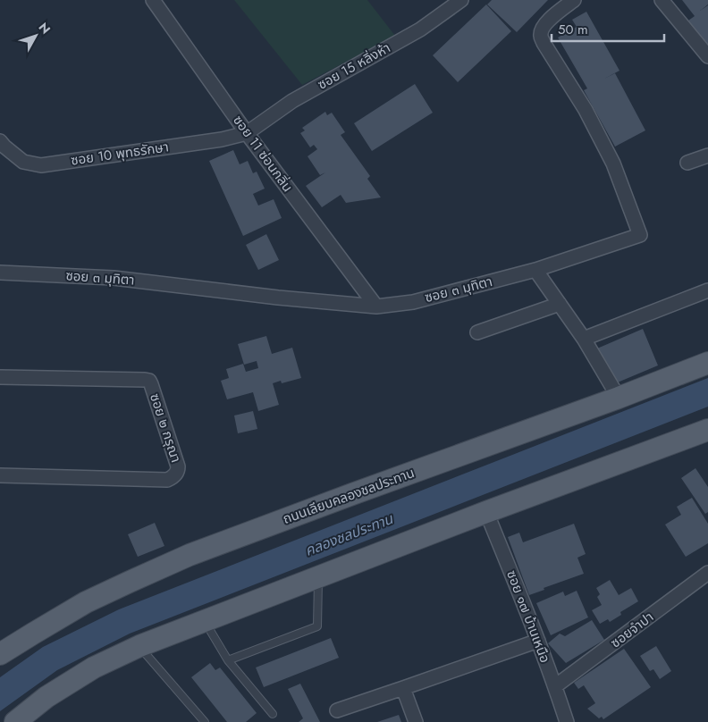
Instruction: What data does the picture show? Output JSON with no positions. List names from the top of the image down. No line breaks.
{"streets":{"main road":["ถนนเลียบคลองชลประทาน"],"street":["ซอย 15 หลิ่งห้า","ซอย 10 พุทธรักษา","ซอย 11 ซ่อนกลิ่น","ซอย ๓ มุทิตา","ซอย ๒ กรุณา","ซอย ๑๗ บ้านเหนือ","ซอยจำปา"]},"crossings":[["ซอย 15 หลิ่งห้า","ซอย 10 พุทธรักษา"],["ซอย 15 หลิ่งห้า","ซอย 11 ซ่อนกลิ่น"],["ซอย 10 พุทธรักษา","ซอย 11 ซ่อนกลิ่น"],["ซอย 11 ซ่อนกลิ่น","ซอย ๓ มุทิตา"],["ซอย ๑๗ บ้านเหนือ","ซอยจำปา"]],"water":["คลองชลประทาน"],"scale_bar":"50 m","north":"top right"}
